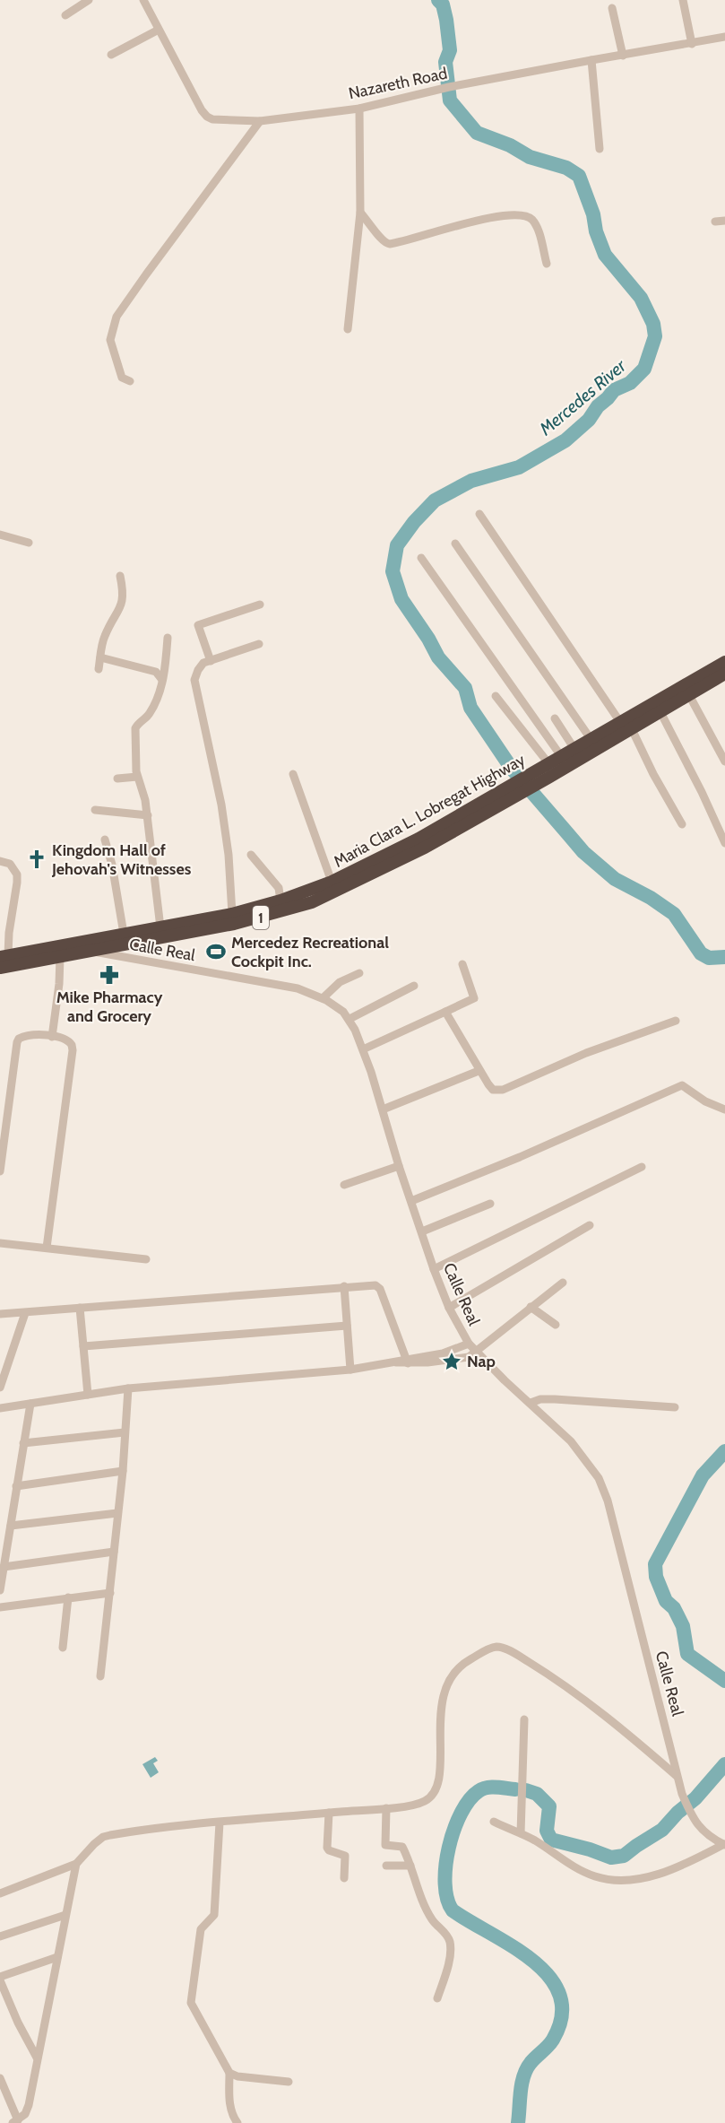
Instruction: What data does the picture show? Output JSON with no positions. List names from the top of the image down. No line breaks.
{"streets":{"highway":["Maria Clara L. Lobregat Highway","1"],"street":["Nazareth Road","Calle Real"]},"crossings":[["Maria Clara L. Lobregat Highway","Calle Real"]],"water":["Mercedes River"],"places":{"church":["Kingdom Hall of Jehovah's Witnesses"],"sports":["Mercedez Recreational Cockpit Inc."],"pharmacy":["Mike Pharmacy and Grocery"],"place":["Nap"]}}
